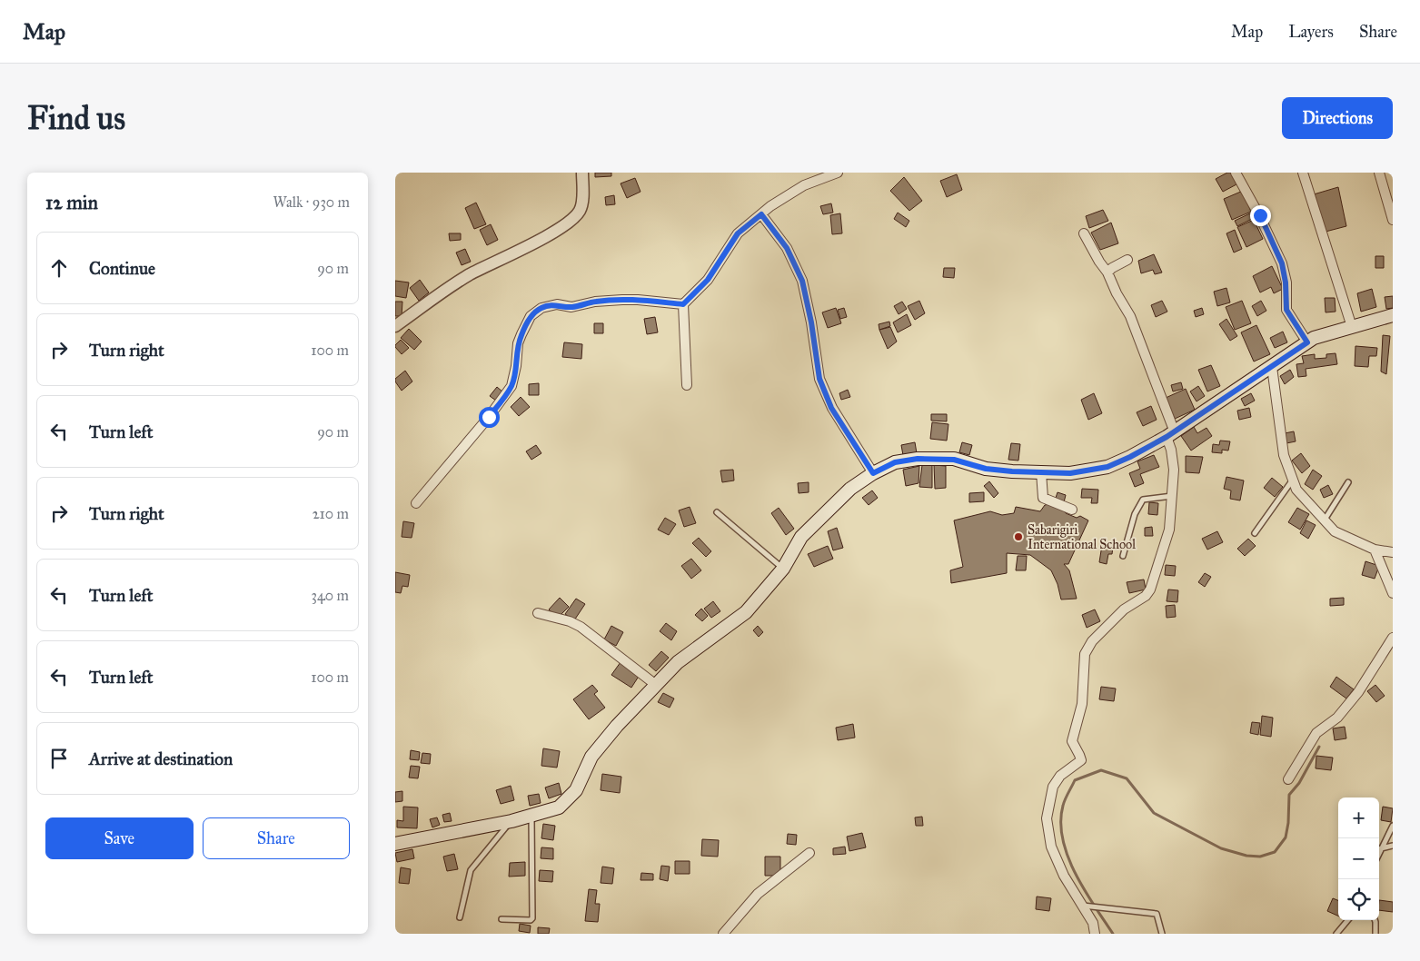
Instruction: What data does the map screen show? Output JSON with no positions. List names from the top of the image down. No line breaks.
{"places":["Sabarigiri International School"],"page":{"header":"Map","nav":["Map","Layers","Share"],"buttons":["Directions",["Save","Share"]],"title":"Find us","heading":["12 min","Walk · 930 m"],"list":[["Continue","90 m"],["Turn right","100 m"],["Turn left","90 m"],["Turn right","210 m"],["Turn left","340 m"],["Turn left","100 m"],"Arrive at destination"],"map_buttons":["+","−"]}}
